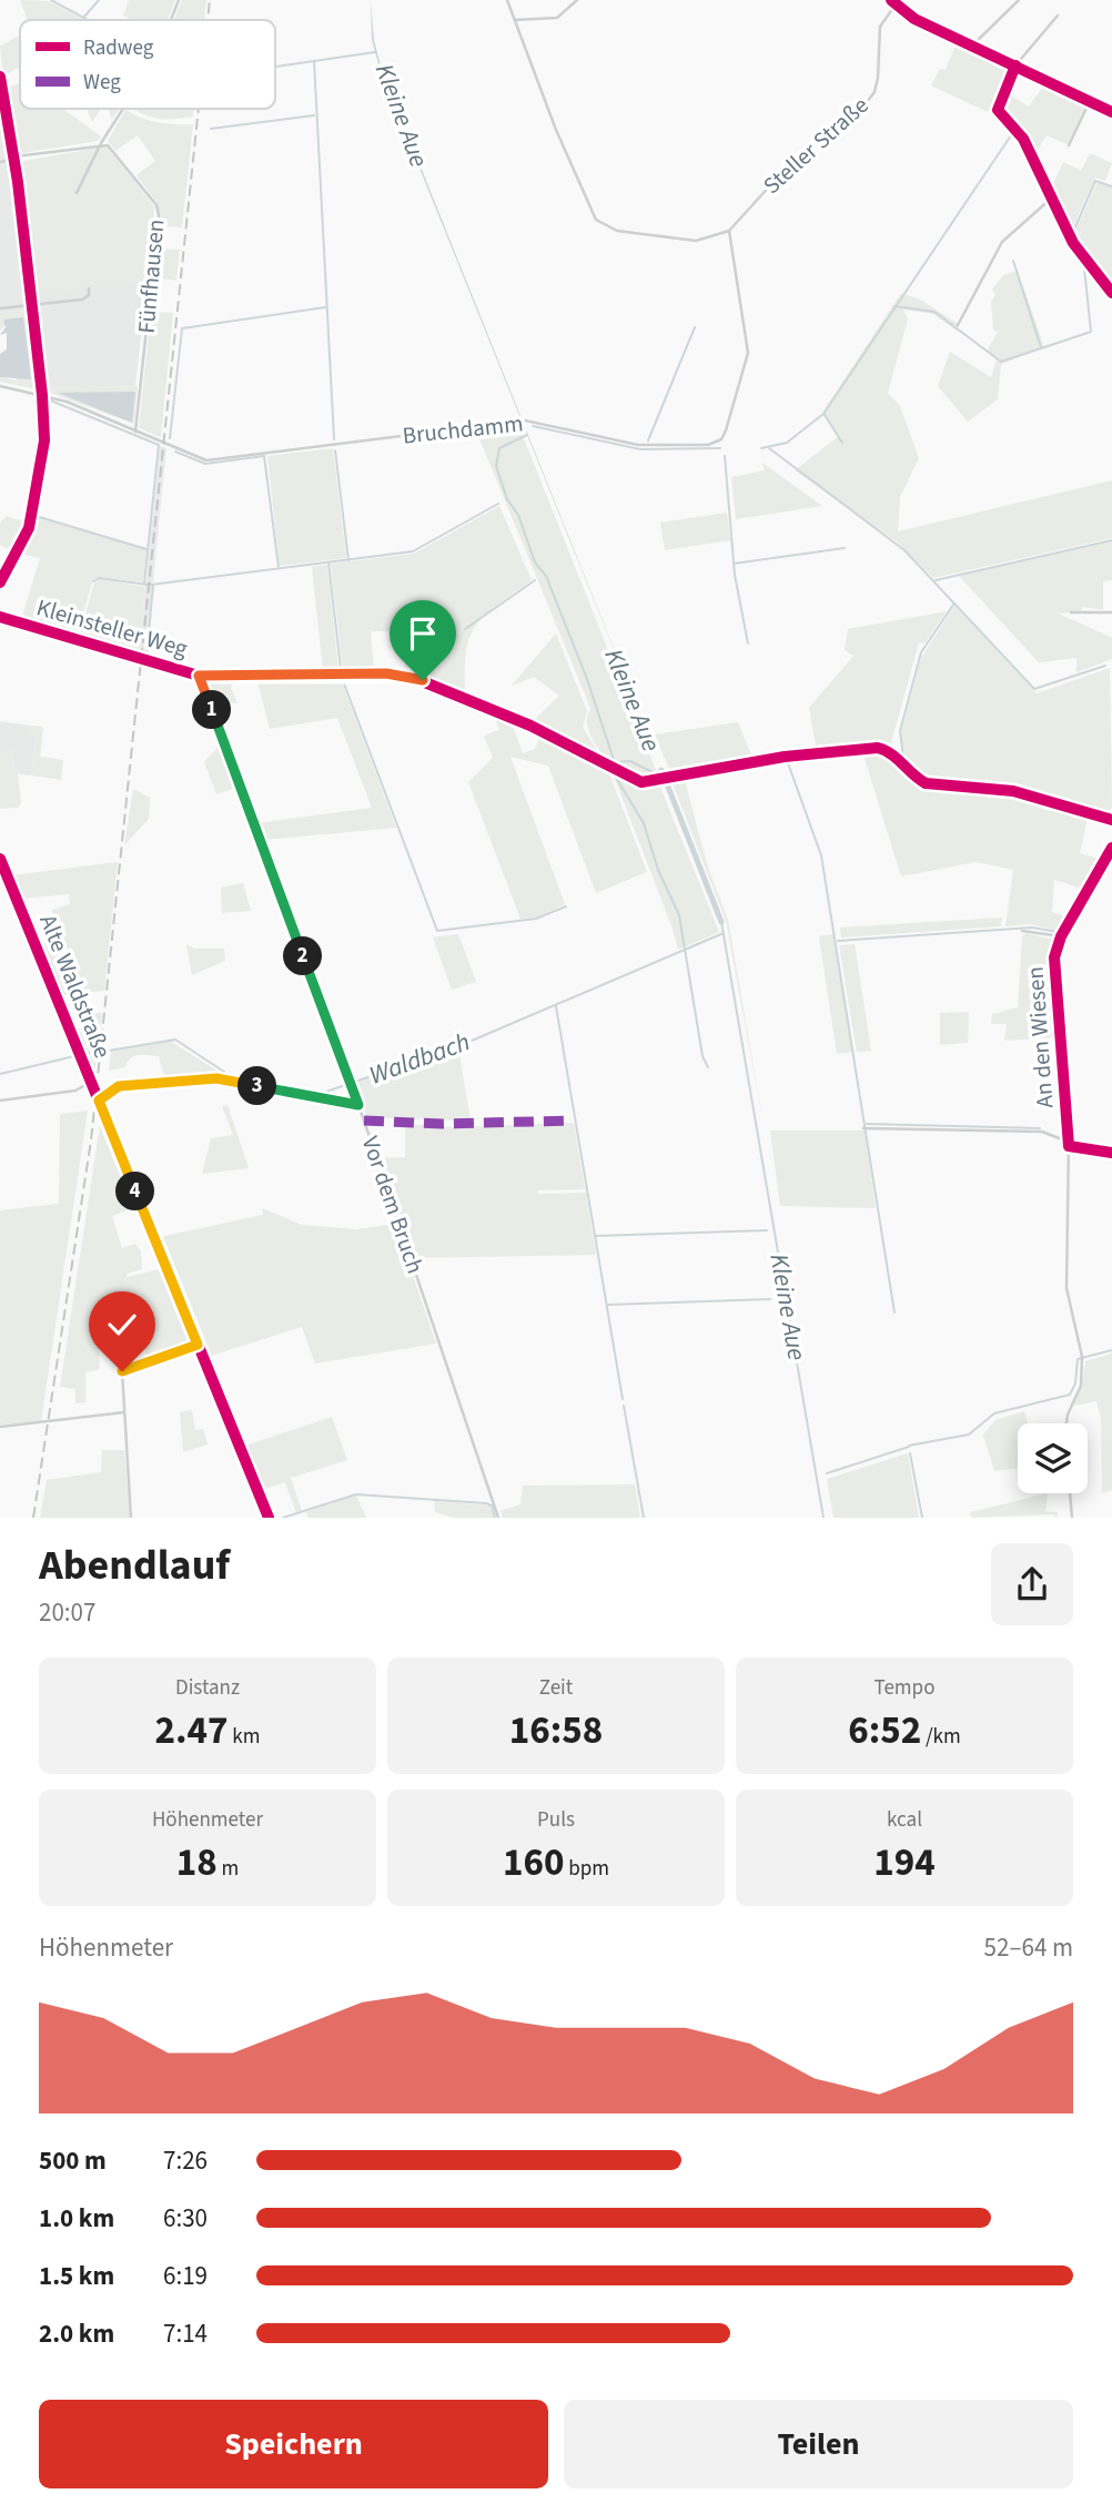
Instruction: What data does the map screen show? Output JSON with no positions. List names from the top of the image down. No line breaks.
{"streets":{"street":["Steller Straße","Fünfhausen","Bruchdamm","Kleinsteller Weg","Alte Waldstraße","An den Wiesen","Vor dem Bruch"]},"crossings":[["Steller Straße","Bruchdamm"],["Fünfhausen","Bruchdamm"],["Kleinsteller Weg","Vor dem Bruch"]],"water":["Kleine Aue","Waldbach"],"legend":["Radweg","Weg"],"page":{"pins":["1","2","3","4"],"heading":["Abendlauf","20:07"],"stats":[["Distanz","2.47 km"],["Zeit","16:58"],["Tempo","6:52 /km"],["Höhenmeter","18 m"],["Puls","160 bpm"],["kcal","194"]],"chart":["Höhenmeter","52–64 m"],"list":[{"name":"500 m","note":"7:26"},{"name":"1.0 km","note":"6:30"},{"name":"1.5 km","note":"6:19"},{"name":"2.0 km","note":"7:14"}],"buttons":["Speichern","Teilen"]}}
